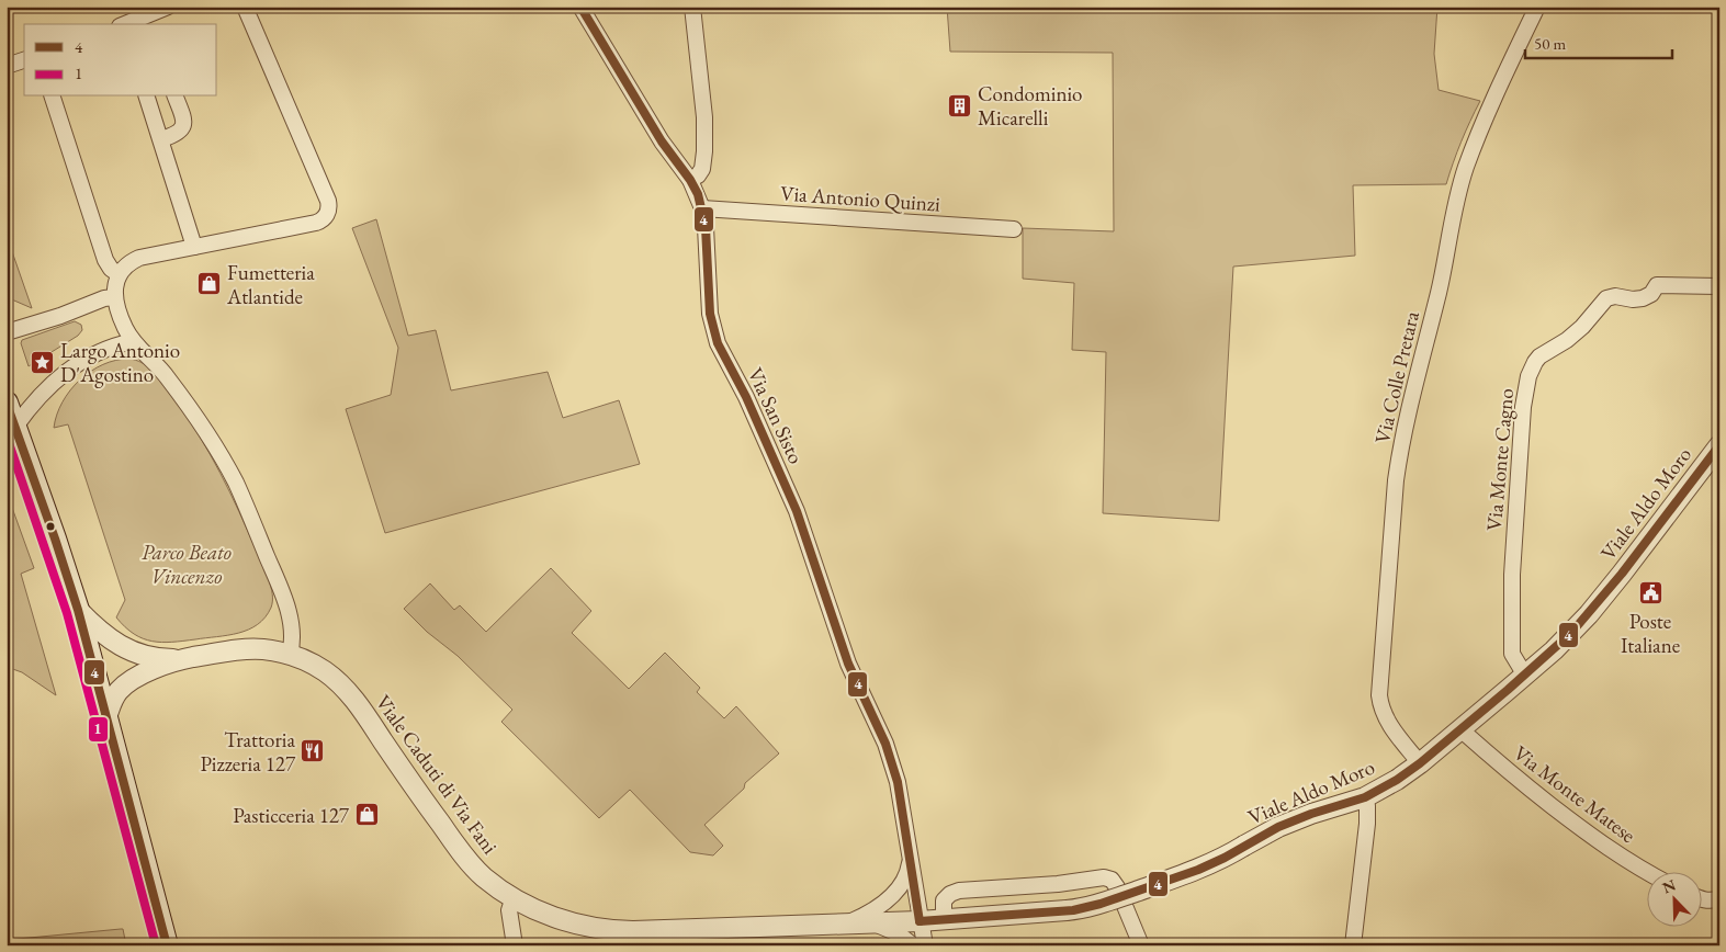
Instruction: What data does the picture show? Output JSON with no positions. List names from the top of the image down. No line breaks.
{"streets":{"street":["Via Antonio Quinzi","Via Colle Pretara","Via San Sisto","Via Monte Cagno","Viale Aldo Moro","Viale Caduti di Via Fani","Via Monte Matese"]},"crossings":[["Via Antonio Quinzi","Via San Sisto"],["Via Colle Pretara","Viale Aldo Moro"],["Via San Sisto","Viale Aldo Moro"],["Via San Sisto","Viale Caduti di Via Fani"],["Via Monte Cagno","Viale Aldo Moro"],["Viale Aldo Moro","Viale Caduti di Via Fani"],["Viale Aldo Moro","Via Monte Matese"]],"parks":["Parco Beato Vincenzo"],"places":{"building":["Condominio Micarelli"],"shop":["Fumetteria Atlantide","Pasticceria 127"],"place":["Largo Antonio D'Agostino"],"public building":["Poste Italiane"],"restaurant":["Trattoria Pizzeria 127"]},"lines":["transit line 4","transit line 1"],"legend":["4","1"],"scale_bar":"50 m","north":"top left"}
